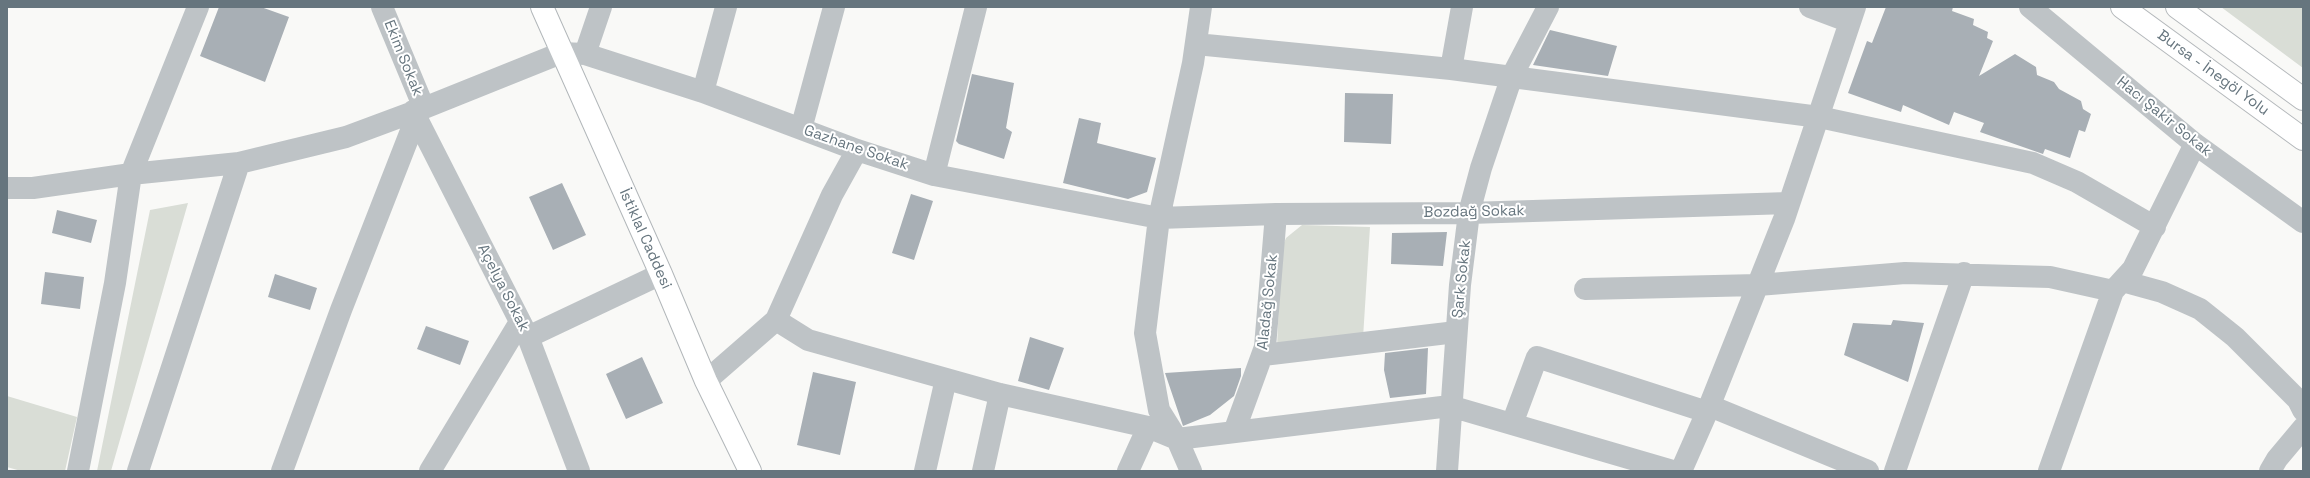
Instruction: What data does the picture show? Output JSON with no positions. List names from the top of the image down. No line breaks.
{"streets":{"main road":["Bursa - İnegöl Yolu","İstiklal Caddesi"],"street":["Ekim Sokak","Hacı Şakir Sokak","Gazhane Sokak","Bozdağ Sokak","Şark Sokak","Açelya Sokak","Aladağ Sokak"]},"crossings":[["Ekim Sokak","Açelya Sokak"],["Gazhane Sokak","Bozdağ Sokak"],["Gazhane Sokak","İstiklal Caddesi"],["Bozdağ Sokak","Şark Sokak"],["Bozdağ Sokak","Aladağ Sokak"]]}
